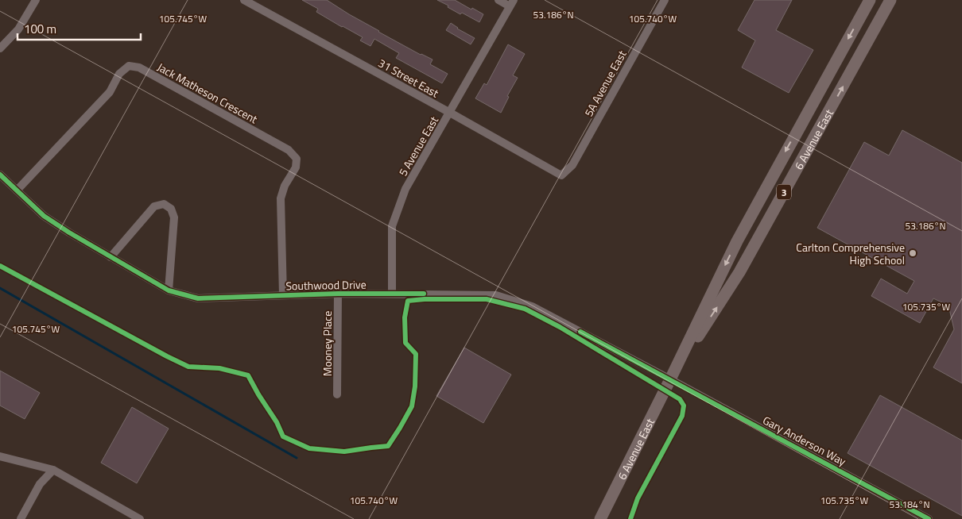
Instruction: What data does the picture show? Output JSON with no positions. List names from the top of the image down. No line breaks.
{"streets":{"main road":["6 Avenue East","3"],"street":["31 Street East","5A Avenue East","Jack Matheson Crescent","5 Avenue East","Southwood Drive","Mooney Place","Gary Anderson Way"]},"crossings":[["31 Street East","5A Avenue East"],["31 Street East","5 Avenue East"],["Jack Matheson Crescent","Southwood Drive"],["6 Avenue East","Southwood Drive"],["6 Avenue East","Gary Anderson Way"],["5 Avenue East","Southwood Drive"],["Southwood Drive","Mooney Place"],["Southwood Drive","Gary Anderson Way"]],"places":["Carlton Comprehensive High School"],"scale_bar":"100 m","coordinates":["53.186°N","105.745°W","105.740°W","105.735°W","53.184°N"]}
